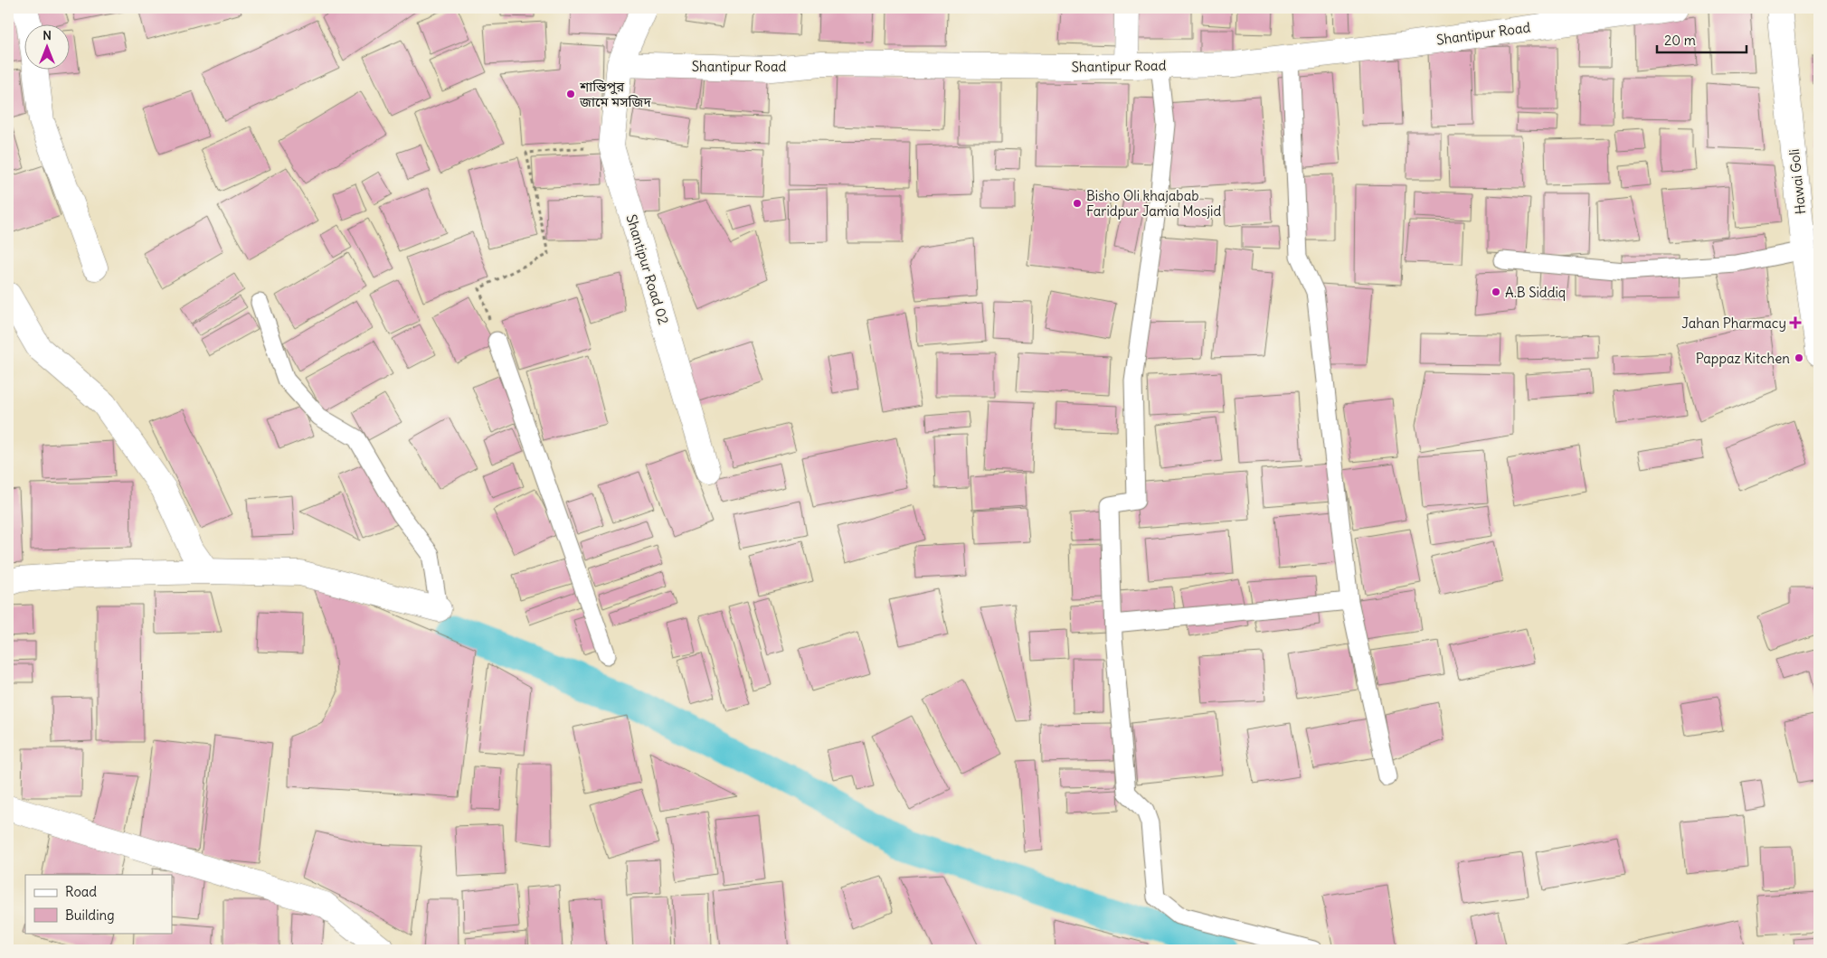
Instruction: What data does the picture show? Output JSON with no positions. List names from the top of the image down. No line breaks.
{"streets":{"street":["Shantipur Road","Hawai Goli","Shantipur Road 02"]},"crossings":[["Shantipur Road","Shantipur Road 02"]],"places":{"other":["শান্তিপুর জামে মসজিদ","Bisho Oli khajabab Faridpur Jamia Mosjid","A.B Siddiq","Pappaz Kitchen"],"health":["Jahan Pharmacy"]},"legend":["Road","Building"],"scale_bar":"20 m","north":"top"}
